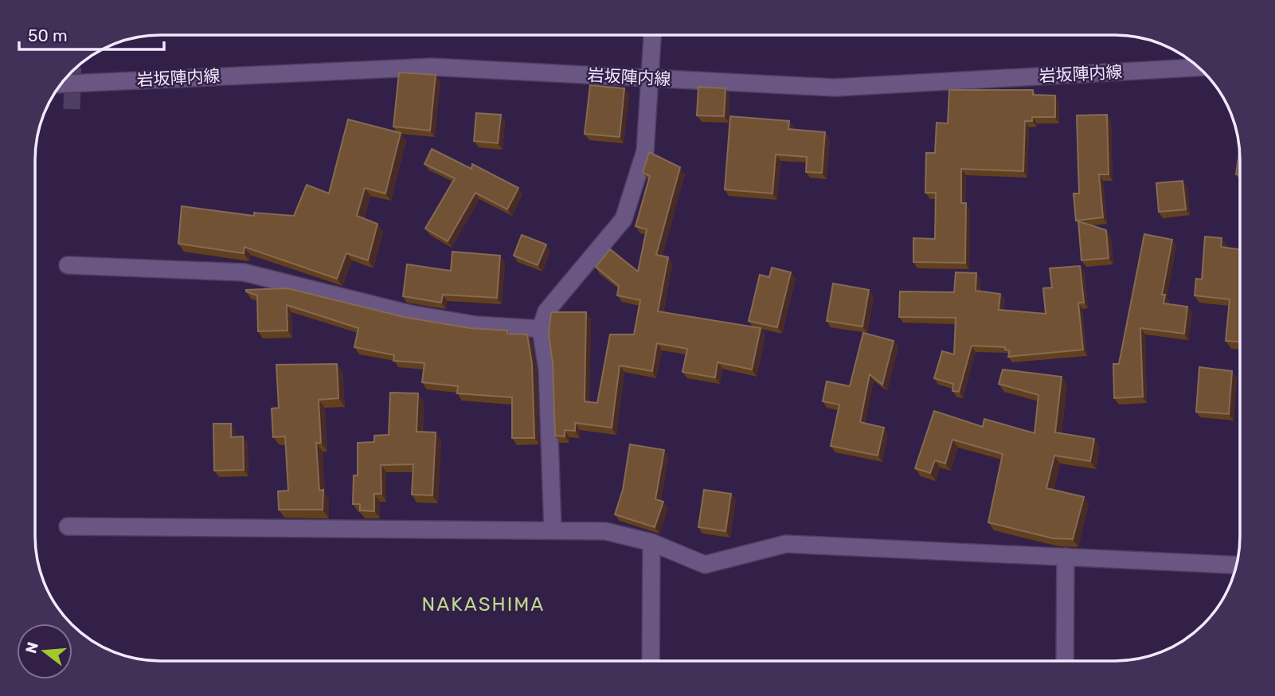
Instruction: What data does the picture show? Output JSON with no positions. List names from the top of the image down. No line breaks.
{"streets":{"street":["岩坂陣内線"]},"districts":["NAKASHIMA"],"scale_bar":"50 m","north":"left"}
